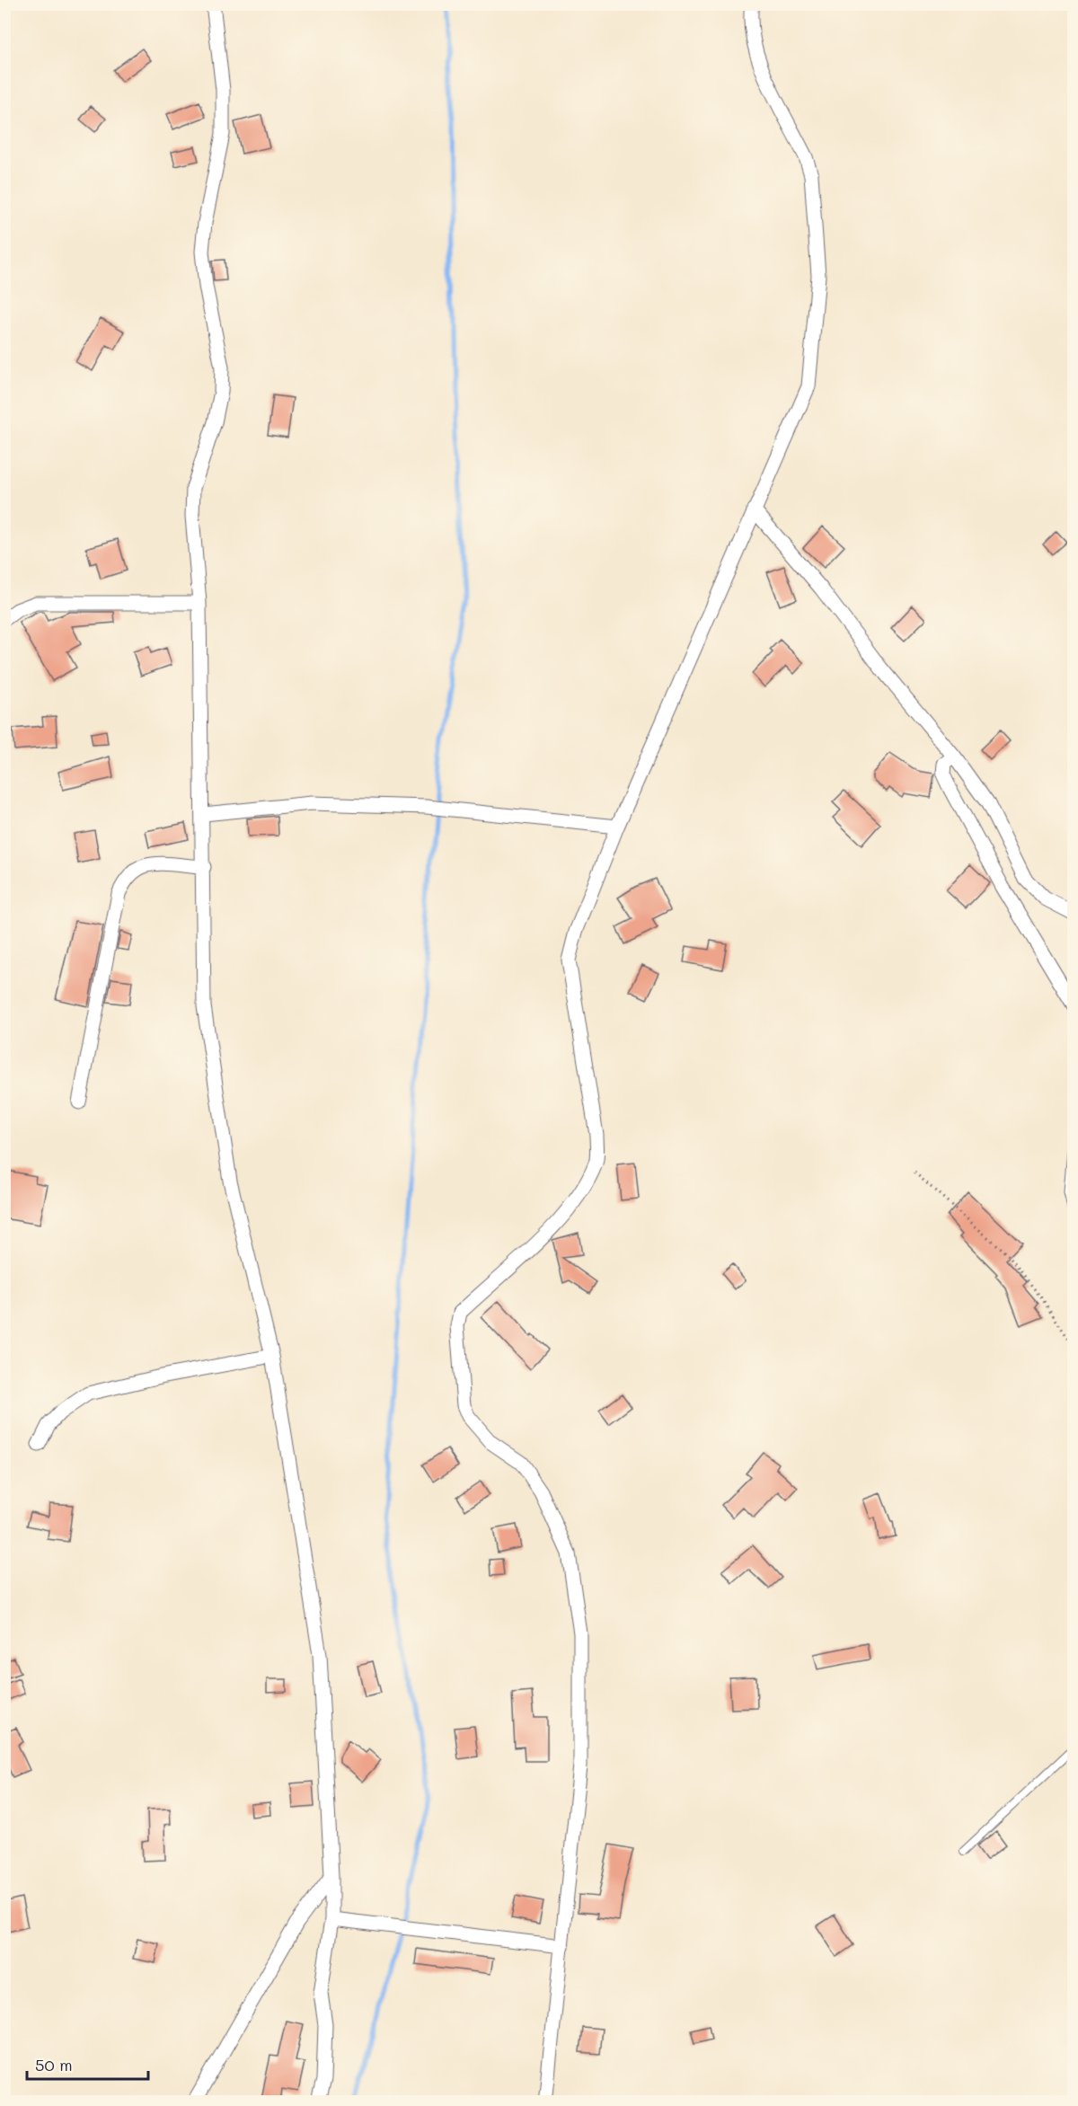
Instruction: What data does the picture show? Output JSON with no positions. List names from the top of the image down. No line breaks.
{"scale_bar":"50 m"}
